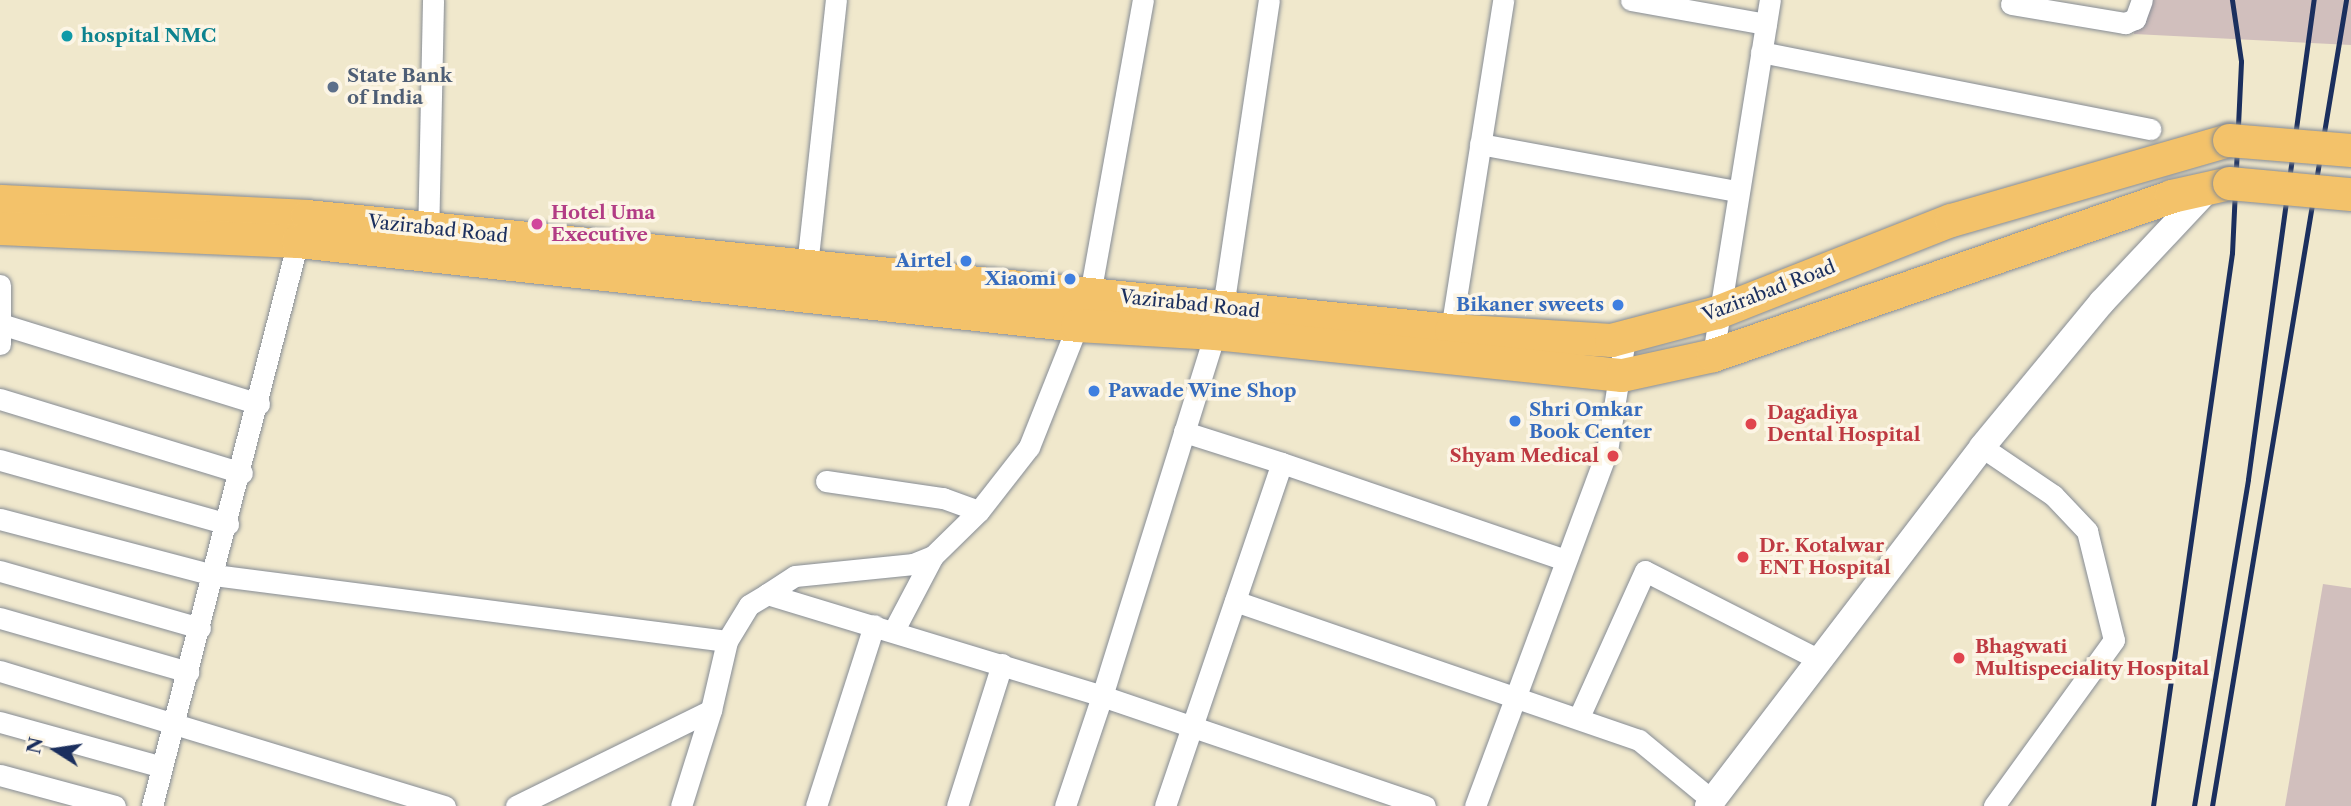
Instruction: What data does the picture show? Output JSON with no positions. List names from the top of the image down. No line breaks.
{"streets":{"main road":["Vazirabad Road"]},"places":["hospital NMC","State Bank of India","Hotel Uma Executive","Airtel","Xiaomi","Bikaner sweets","Pawade Wine Shop","Shri Omkar Book Center","Dagadiya Dental Hospital","Shyam Medical","Dr. Kotalwar ENT Hospital","Bhagwati Multispeciality Hospital"],"north":"left"}
